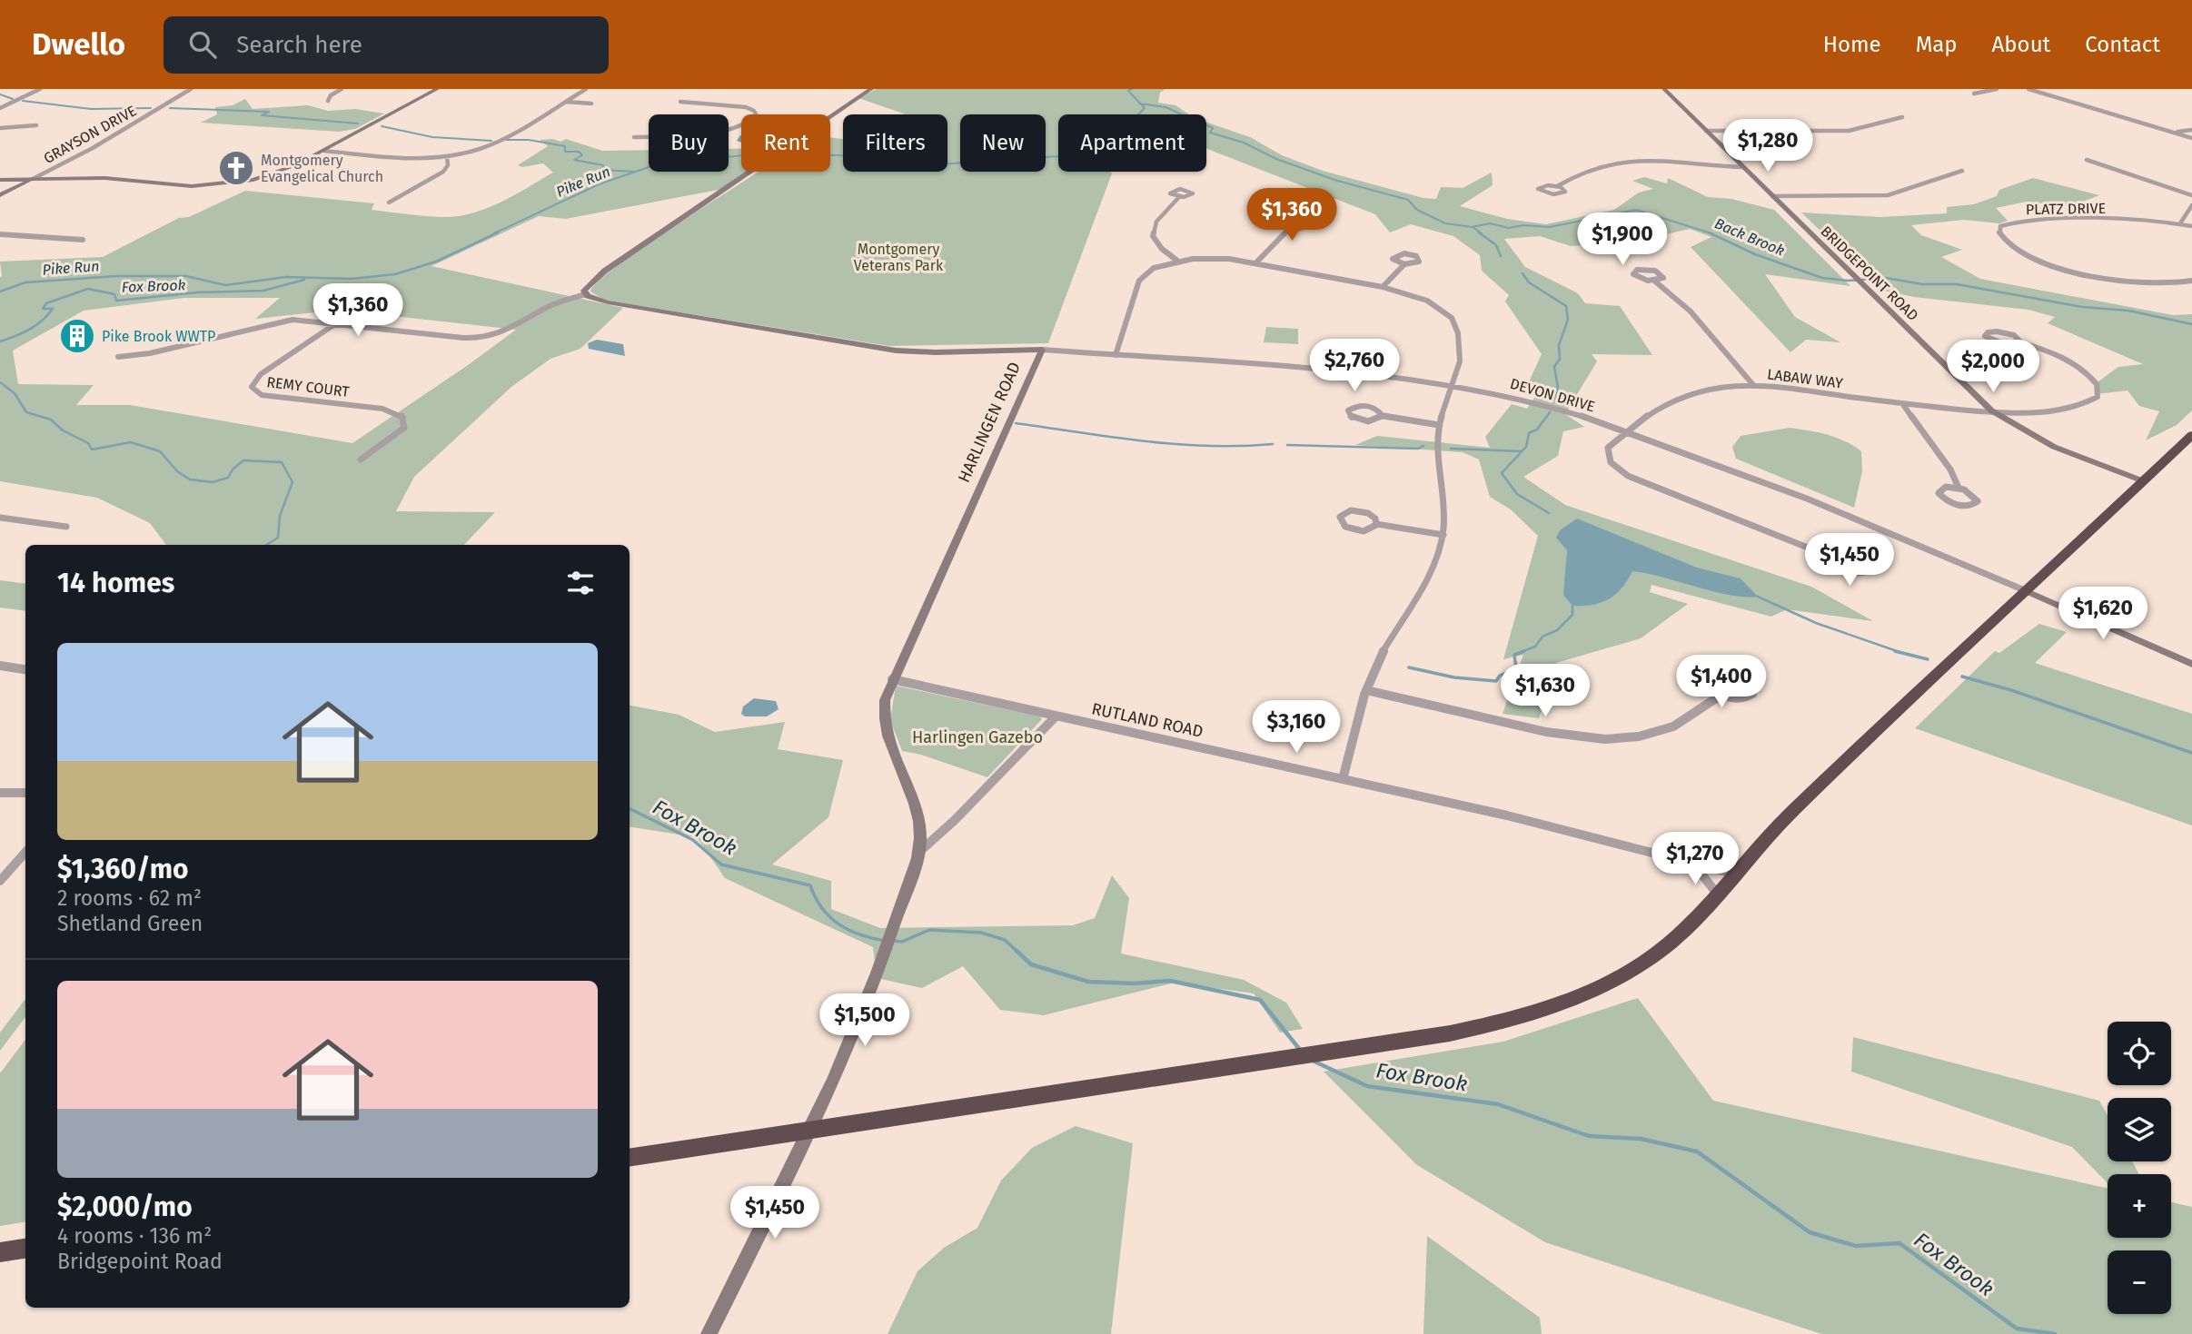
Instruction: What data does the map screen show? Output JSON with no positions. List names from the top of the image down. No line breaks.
{"streets":{"street":["GRAYSON DRIVE","PLATZ DRIVE","BRIDGEPOINT ROAD","LABAW WAY","REMY COURT","DEVON DRIVE","HARLINGEN ROAD","RUTLAND ROAD"]},"crossings":[["BRIDGEPOINT ROAD","LABAW WAY"],["LABAW WAY","DEVON DRIVE"],["DEVON DRIVE","HARLINGEN ROAD"],["HARLINGEN ROAD","RUTLAND ROAD"]],"water":["Pike Run","Back Brook","Fox Brook"],"parks":["Montgomery Veterans Park","Harlingen Gazebo"],"places":{"church":["Montgomery Evangelical Church"],"building":["Pike Brook WWTP"]},"page":{"header":"Dwello","search":"Search here","nav":["Home","Map","About","Contact"],"chip":["Buy","Rent","Filters","New","Apartment"],"price":["$1,280","$1,360","$1,900","$1,360","$2,760","$2,000","$1,450","$1,620","$1,400","$1,630","$3,160","$1,270","$1,500","$1,450"],"heading":"14 homes","list":[{"name":"$1,360/mo","note":"2 rooms · 62 m² · Shetland Green"},{"name":"$2,000/mo","note":"4 rooms · 136 m² · Bridgepoint Road"}],"map_buttons":["+","−"]}}
